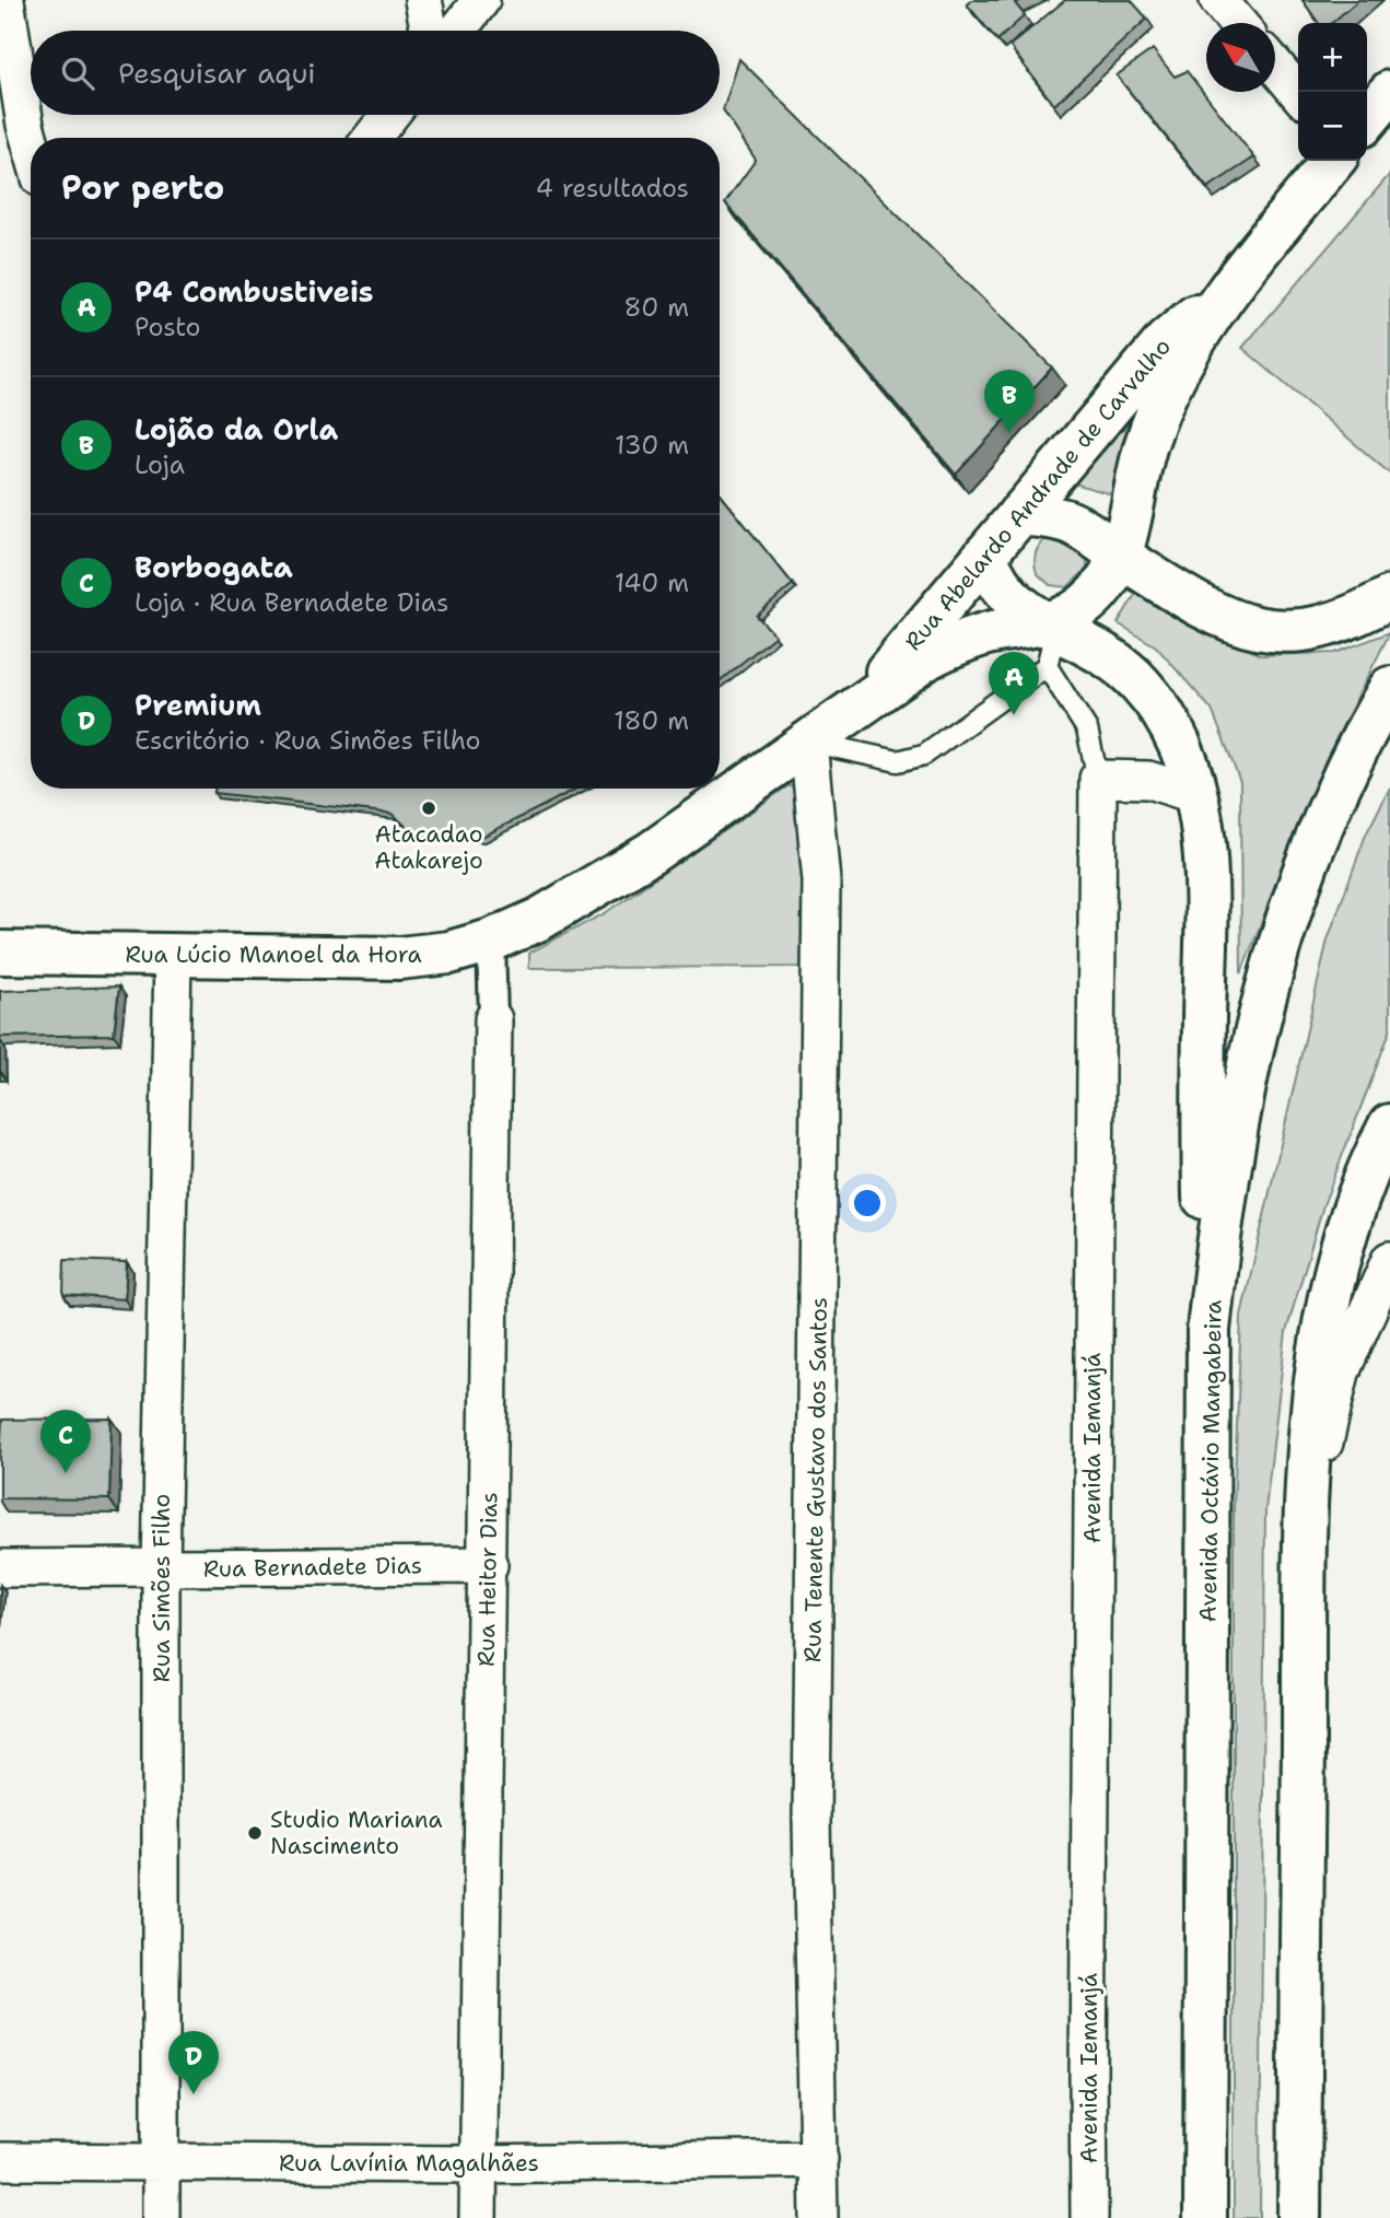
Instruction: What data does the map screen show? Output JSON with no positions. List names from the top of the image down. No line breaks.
{"streets":{"main road":["Rua Abelardo Andrade de Carvalho","Rua Lúcio Manoel da Hora","Avenida Octávio Mangabeira"],"street":["Avenida Iemanjá","Rua Tenente Gustavo dos Santos","Rua Bernadete Dias","Rua Heitor Dias","Rua Simões Filho","Rua Lavínia Magalhães"]},"crossings":[["Rua Abelardo Andrade de Carvalho","Rua Lúcio Manoel da Hora"],["Rua Abelardo Andrade de Carvalho","Rua Tenente Gustavo dos Santos"],["Rua Lúcio Manoel da Hora","Rua Tenente Gustavo dos Santos"],["Rua Lúcio Manoel da Hora","Rua Heitor Dias"],["Rua Lúcio Manoel da Hora","Rua Simões Filho"],["Rua Tenente Gustavo dos Santos","Rua Lavínia Magalhães"],["Rua Bernadete Dias","Rua Heitor Dias"],["Rua Bernadete Dias","Rua Simões Filho"],["Rua Heitor Dias","Rua Lavínia Magalhães"],["Rua Simões Filho","Rua Lavínia Magalhães"]],"places":["Atacadao Atakarejo","Studio Mariana Nascimento"],"north":"top left","page":{"map_buttons":["+","−"],"search":"Pesquisar aqui","heading":["Por perto","4 resultados"],"list":[{"mark":"A","name":"P4 Combustiveis","note":"Posto","value":"80 m"},{"mark":"B","name":"Lojão da Orla","note":"Loja","value":"130 m"},{"mark":"C","name":"Borbogata","note":"Loja · Rua Bernadete Dias","value":"140 m"},{"mark":"D","name":"Premium","note":"Escritório · Rua Simões Filho","value":"180 m"}],"pins":["B","A","C","D"]}}
